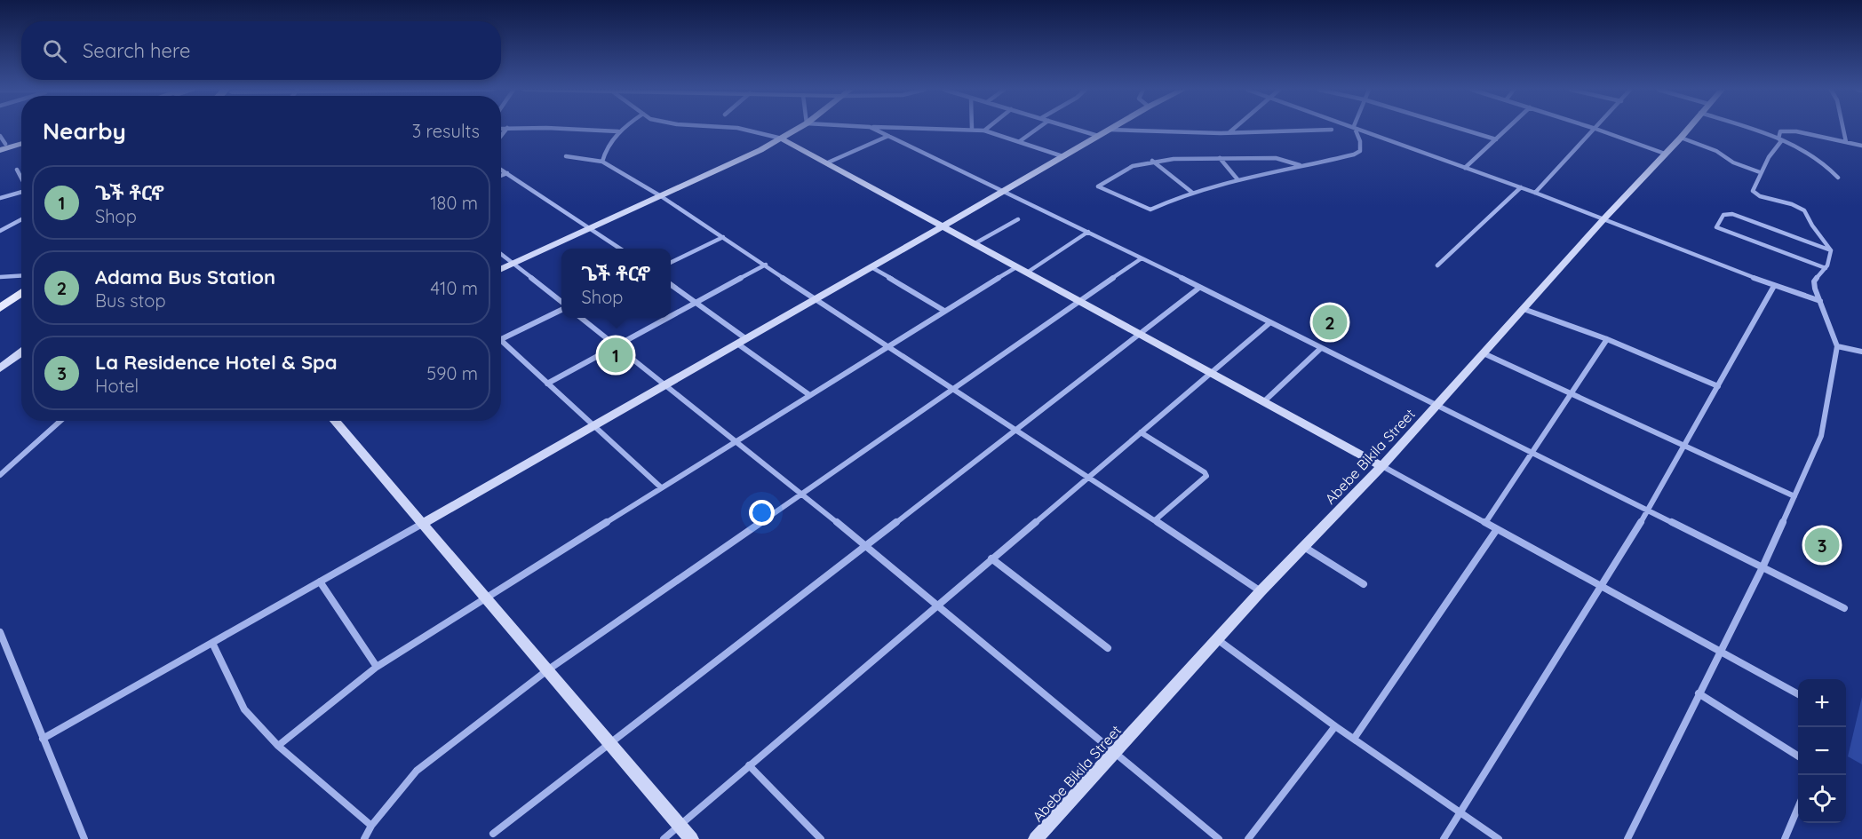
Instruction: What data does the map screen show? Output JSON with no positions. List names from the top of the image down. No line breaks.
{"streets":{"street":["Abebe Bikila Street"]},"page":{"search":"Search here","heading":["Nearby","3 results"],"list":[{"mark":"1","name":"ጌች ቶርኖ","note":"Shop","value":"180 m"},{"mark":"2","name":"Adama Bus Station","note":"Bus stop","value":"410 m"},{"mark":"3","name":"La Residence Hotel & Spa","note":"Hotel","value":"590 m"}],"popup":["ጌች ቶርኖ","Shop"],"pins":["2","1","3"],"map_buttons":["+","−"]}}
